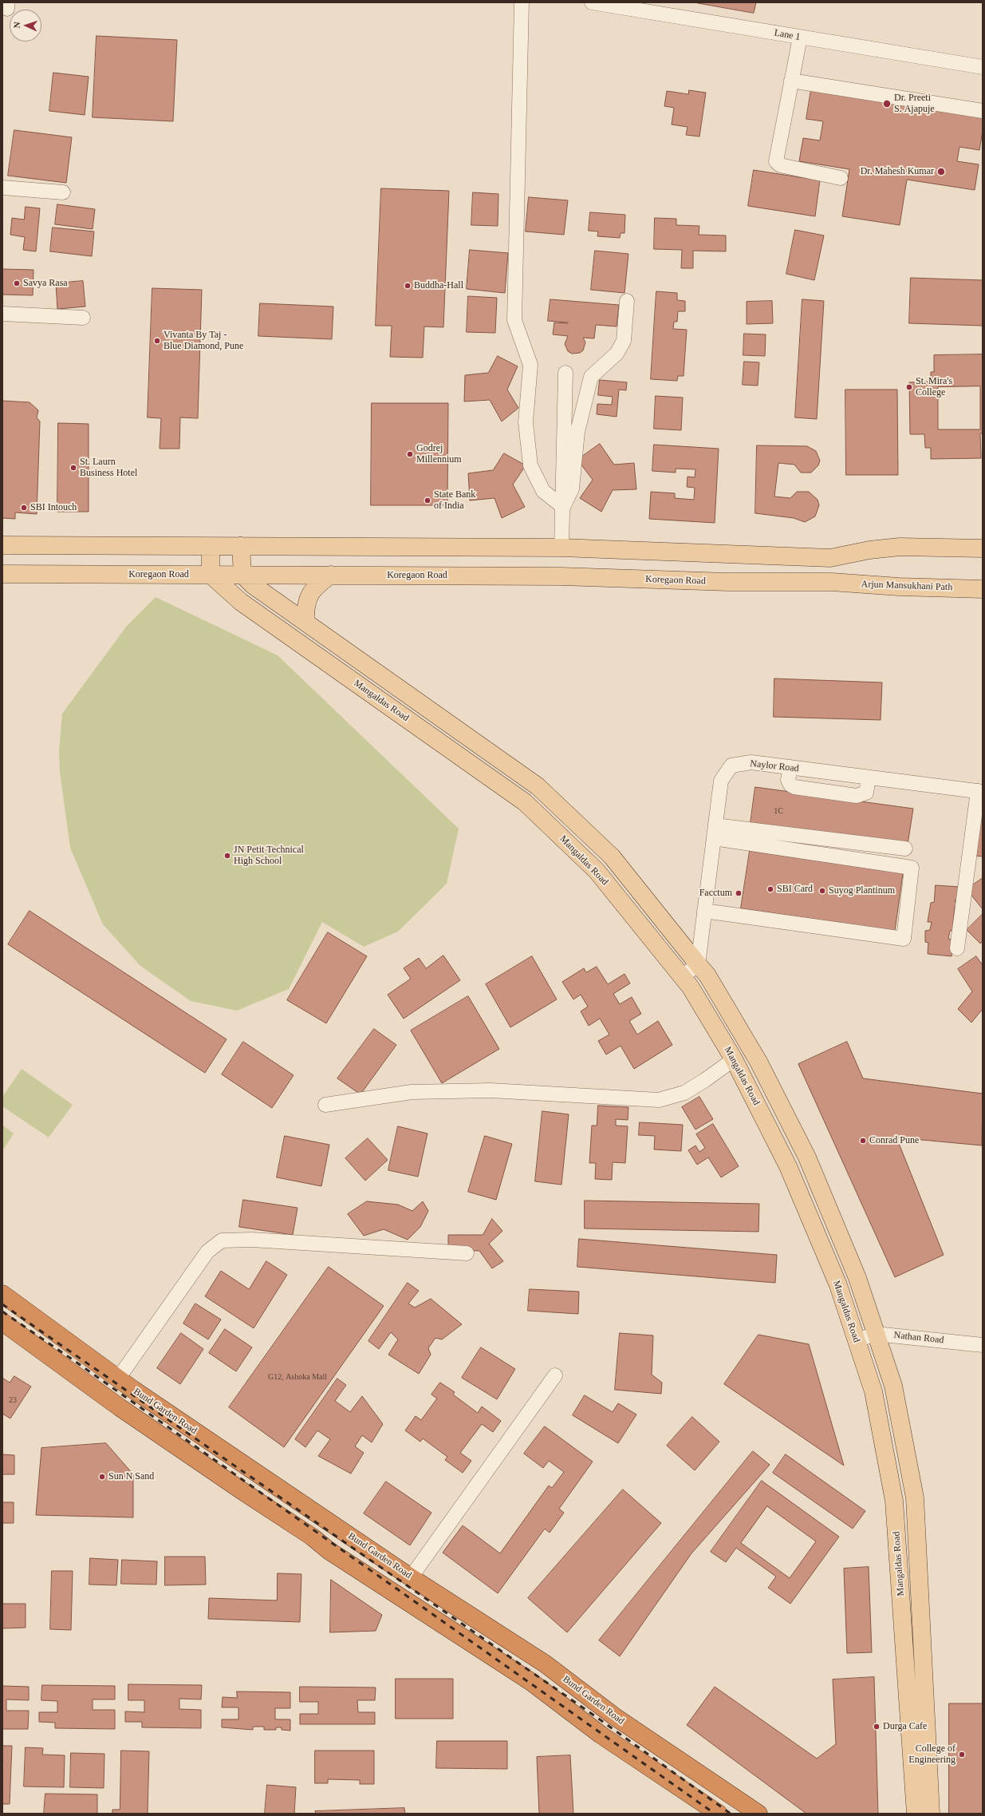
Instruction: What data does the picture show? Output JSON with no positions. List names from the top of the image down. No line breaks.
{"streets":{"highway":["Bund Garden Road"],"main road":["Koregaon Road","Arjun Mansukhani Path","Mangaldas Road"],"street":["Lane 1","Naylor Road","Nathan Road"]},"crossings":[["Koregaon Road","Arjun Mansukhani Path"],["Koregaon Road","Mangaldas Road"],["Mangaldas Road","Naylor Road"],["Mangaldas Road","Nathan Road"]],"places":["Dr. Preeti S. Ajapuje","Dr. Mahesh Kumar","Savya Rasa","Buddha-Hall","Vivanta By Taj - Blue Diamond, Pune","St. Mira's College","Godrej Millennium","St. Laurn Business Hotel","State Bank of India","SBI Intouch","JN Petit Technical High School","SBI Card","Suyog Plantinum","Facctum","Conrad Pune","Sun N Sand","Durga Cafe","College of Engineering"],"house_numbers":["1C","G12, Ashoka Mall","23"],"north":"left"}
